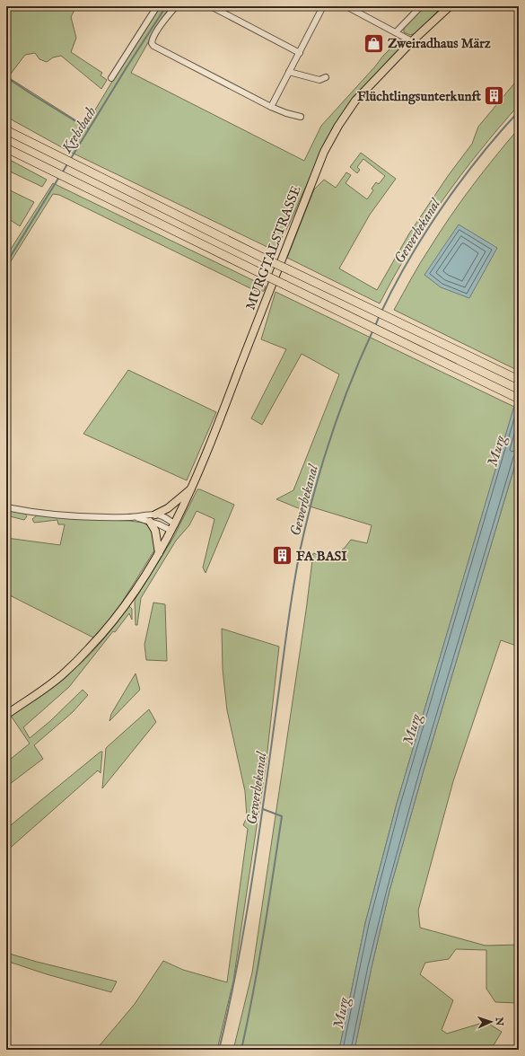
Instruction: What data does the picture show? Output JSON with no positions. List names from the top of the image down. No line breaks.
{"streets":{"main road":["MURGTALSTRASSE"]},"water":["Krebsbach","Gewerbekanal","Murg"],"places":{"shop":["Zweiradhaus März"],"building":["Flüchtlingsunterkunft","FA BASI"]},"north":"right"}
